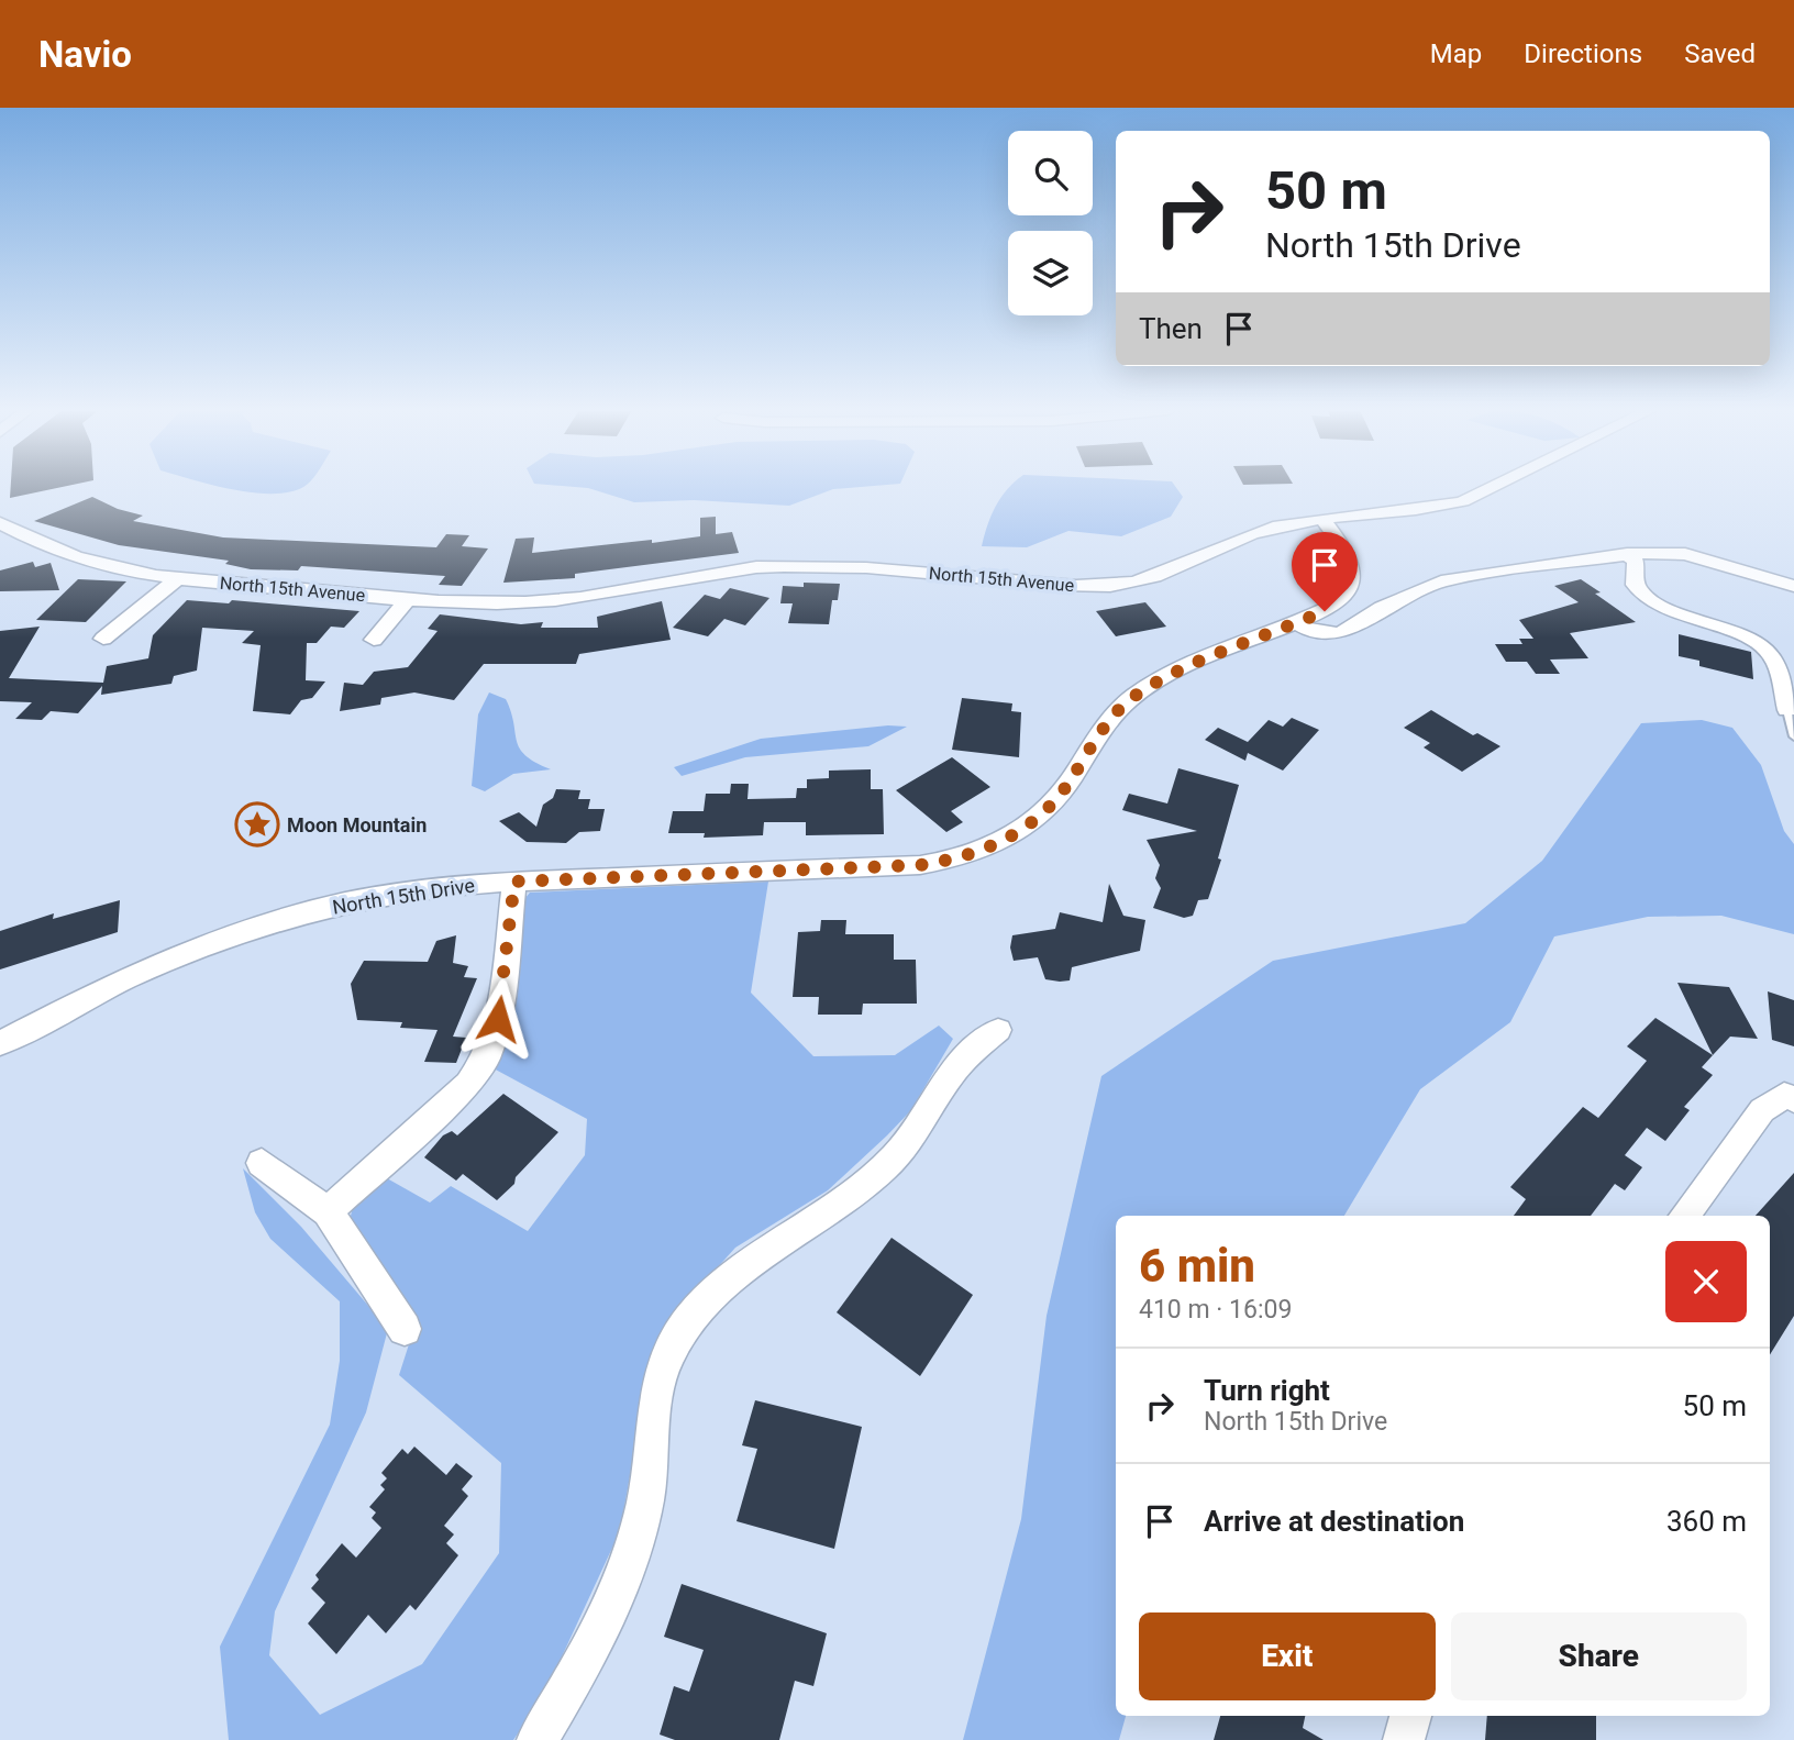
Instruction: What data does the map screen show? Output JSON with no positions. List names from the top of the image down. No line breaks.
{"streets":{"street":["North 15th Avenue","North 15th Drive"]},"crossings":[["North 15th Avenue","North 15th Drive"]],"places":{"place":["Moon Mountain"]},"page":{"header":"Navio","nav":["Map","Directions","Saved"],"turn":["50 m","North 15th Drive"],"then":"Then","heading":["6 min","410 m · 16:09"],"list":[{"name":"Turn right","note":"North 15th Drive","value":"50 m"},{"name":"Arrive at destination","value":"360 m"}],"buttons":["Exit","Share"]}}
